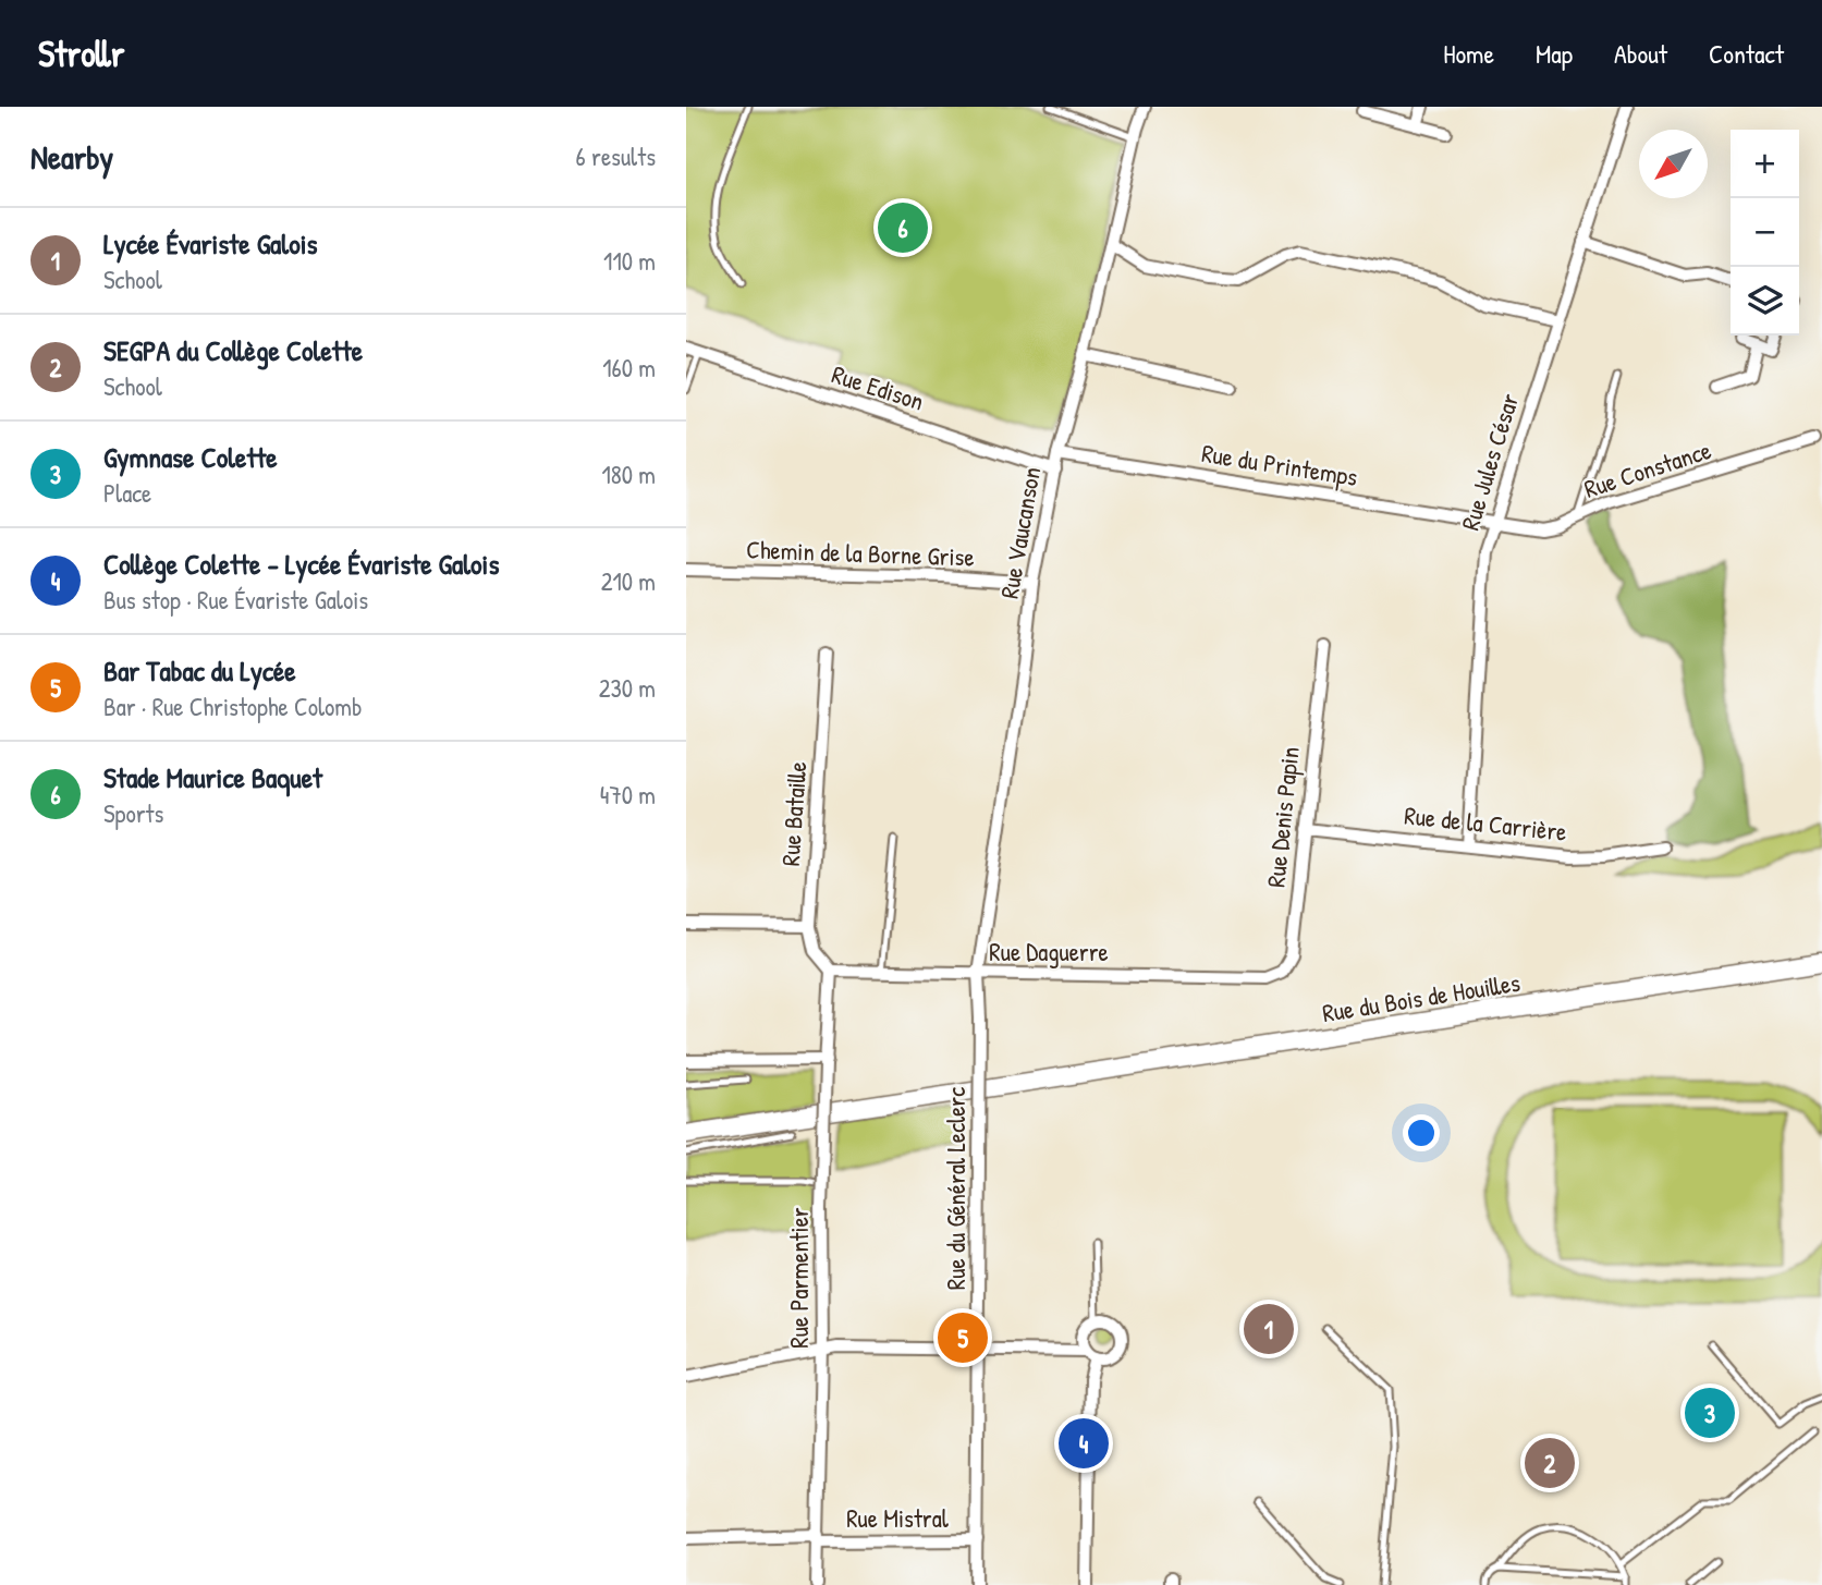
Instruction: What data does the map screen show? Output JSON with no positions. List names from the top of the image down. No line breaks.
{"streets":{"main road":["Rue du Bois de Houilles"],"street":["Rue Edison","Rue Jules César","Rue du Printemps","Rue Constance","Rue Vaucanson","Chemin de la Borne Grise","Rue Bataille","Rue Denis Papin","Rue de la Carrière","Rue Daguerre","Rue du Général Leclerc","Rue Parmentier","Rue Mistral"]},"crossings":[["Rue Edison","Rue Vaucanson"],["Rue Jules César","Rue du Printemps"],["Rue Jules César","Rue Constance"],["Rue Jules César","Rue de la Carrière"],["Rue du Printemps","Rue Constance"],["Rue du Printemps","Rue Vaucanson"],["Rue Vaucanson","Chemin de la Borne Grise"],["Rue Vaucanson","Rue Daguerre"],["Rue Vaucanson","Rue du Général Leclerc"],["Rue Bataille","Rue Daguerre"],["Rue Bataille","Rue Parmentier"],["Rue Denis Papin","Rue de la Carrière"],["Rue Denis Papin","Rue Daguerre"],["Rue Daguerre","Rue du Général Leclerc"],["Rue Daguerre","Rue Parmentier"],["Rue du Général Leclerc","Rue Mistral"],["Rue Parmentier","Rue Mistral"]],"north":"bottom left","page":{"header":"Strollr","nav":["Home","Map","About","Contact"],"heading":["Nearby","6 results"],"map_buttons":["+","−"],"pins":["6","1","5","3","4","2"],"list":[{"mark":"1","name":"Lycée Évariste Galois","note":"School","value":"110 m"},{"mark":"2","name":"SEGPA du Collège Colette","note":"School","value":"160 m"},{"mark":"3","name":"Gymnase Colette","note":"Place","value":"180 m"},{"mark":"4","name":"Collège Colette - Lycée Évariste Galois","note":"Bus stop · Rue Évariste Galois","value":"210 m"},{"mark":"5","name":"Bar Tabac du Lycée","note":"Bar · Rue Christophe Colomb","value":"230 m"},{"mark":"6","name":"Stade Maurice Baquet","note":"Sports","value":"470 m"}]}}
